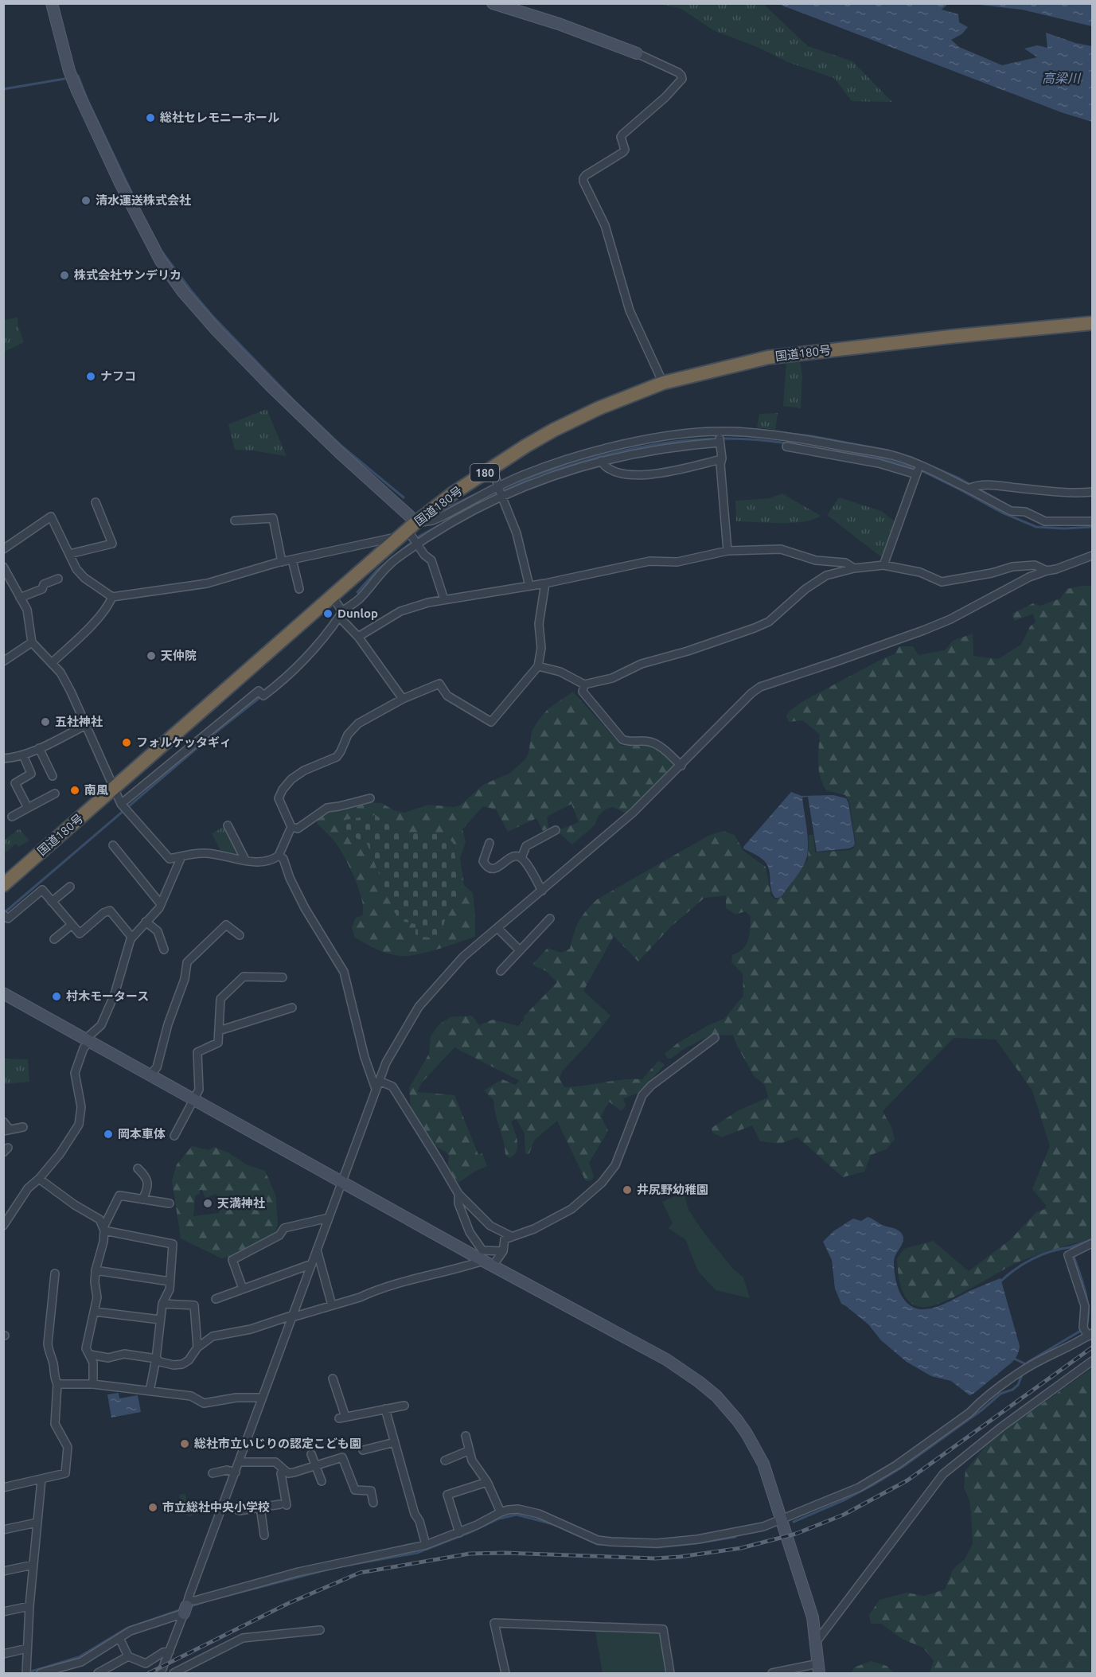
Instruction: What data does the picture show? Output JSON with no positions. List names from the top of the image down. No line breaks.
{"streets":{"highway":["国道180号","180"]},"water":["高梁川"],"places":["総社セレモニーホール","清水運送株式会社","株式会社サンデリカ","ナフコ","Dunlop","天仲院","五社神社","フォルケッタギィ","南風","村木モータース","岡本車体","井尻野幼稚園","天満神社","総社市立いじりの認定こども園","市立総社中央小学校"]}
